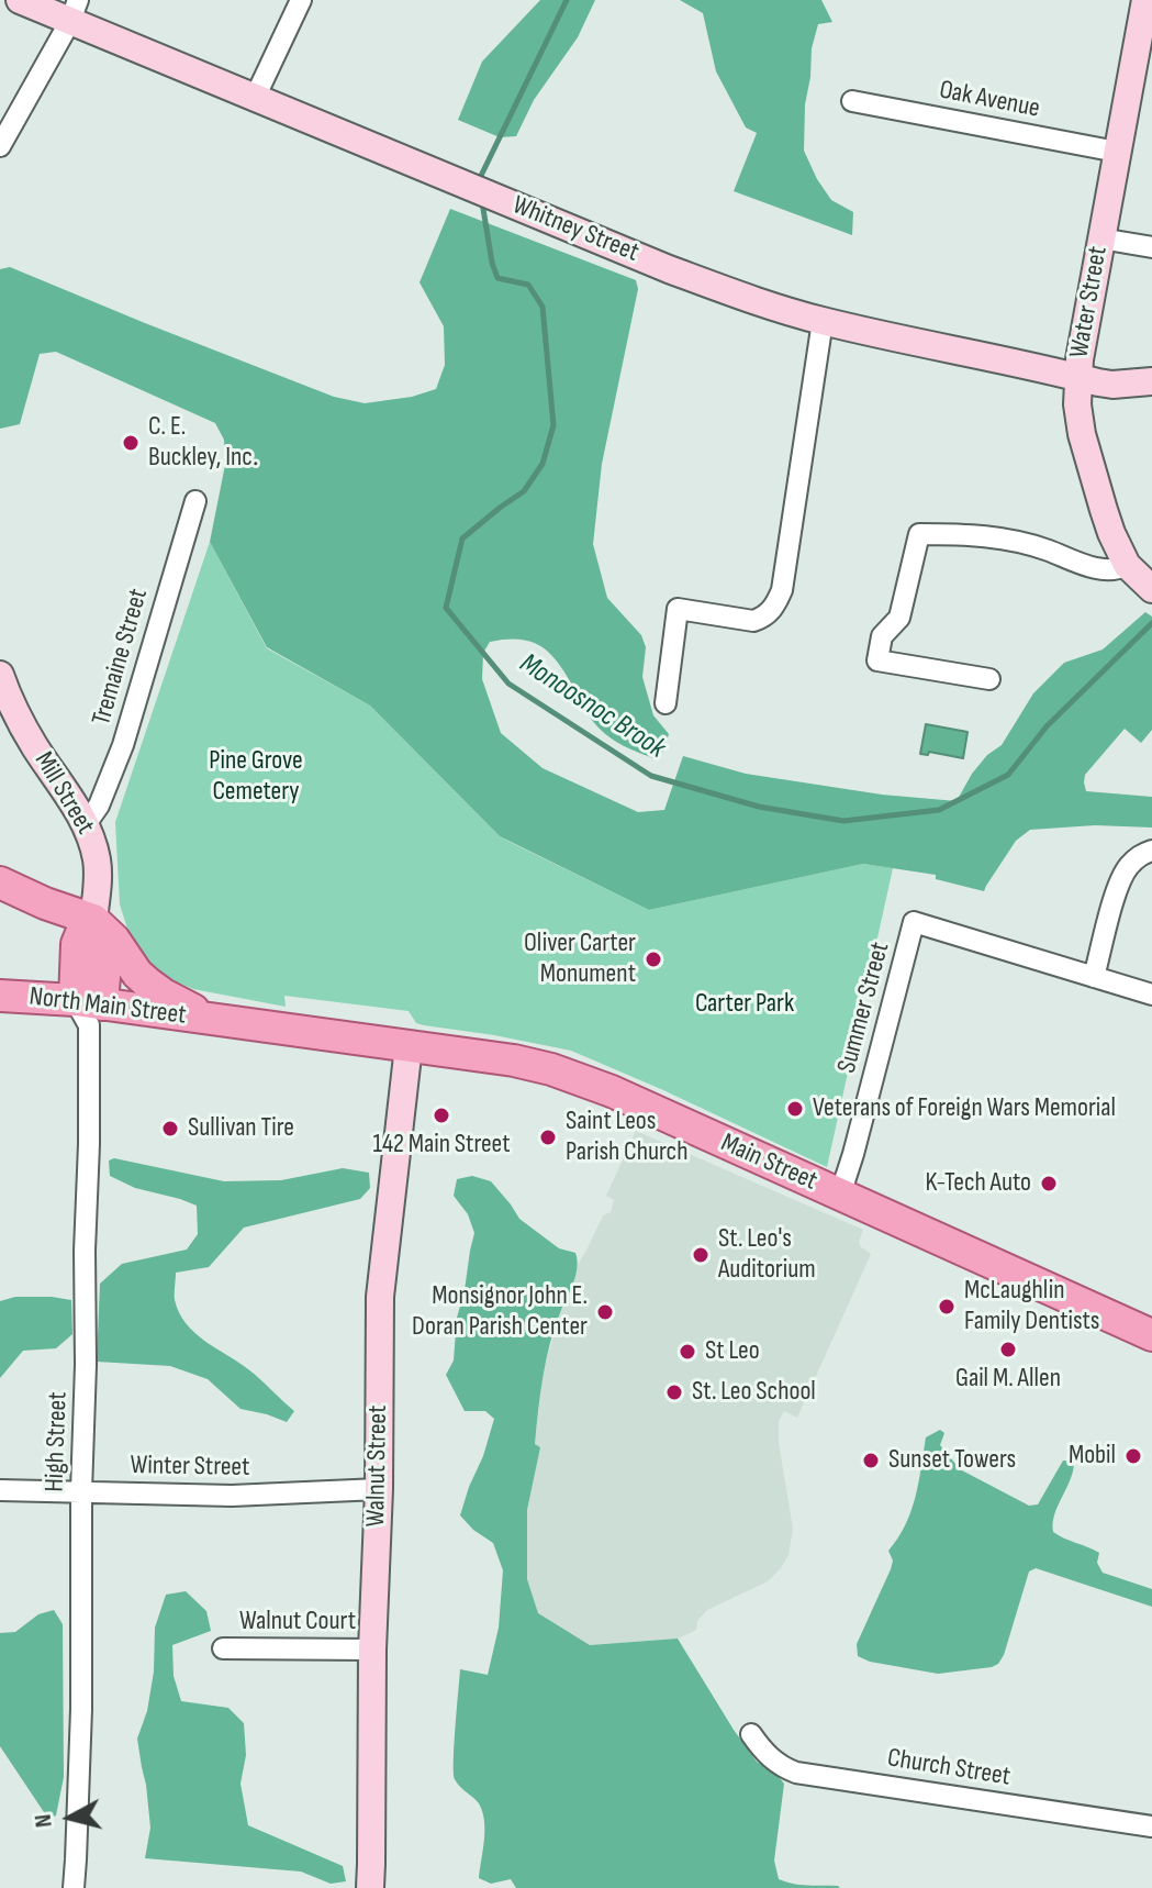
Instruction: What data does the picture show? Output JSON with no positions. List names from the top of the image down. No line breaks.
{"streets":{"main road":["Whitney Street","Water Street","Mill Street","North Main Street","Main Street","Walnut Street"],"street":["Oak Avenue","Tremaine Street","Summer Street","High Street","Winter Street","Walnut Court","Church Street"]},"crossings":[["Oak Avenue","Water Street"],["Whitney Street","Water Street"],["Tremaine Street","Mill Street"],["North Main Street","Main Street"],["North Main Street","High Street"],["Summer Street","Main Street"],["Main Street","Walnut Street"],["High Street","Winter Street"],["Walnut Street","Winter Street"],["Walnut Street","Walnut Court"]],"water":["Monoosnoc Brook"],"parks":["Pine Grove Cemetery","Carter Park"],"places":["C. E. Buckley, Inc.","Oliver Carter Monument","Veterans of Foreign Wars Memorial","142 Main Street","Sullivan Tire","Saint Leos Parish Church","K-Tech Auto","St. Leo's Auditorium","McLaughlin Family Dentists","Monsignor John E. Doran Parish Center","Gail M. Allen","St Leo","St. Leo School","Mobil","Sunset Towers"],"north":"left"}
